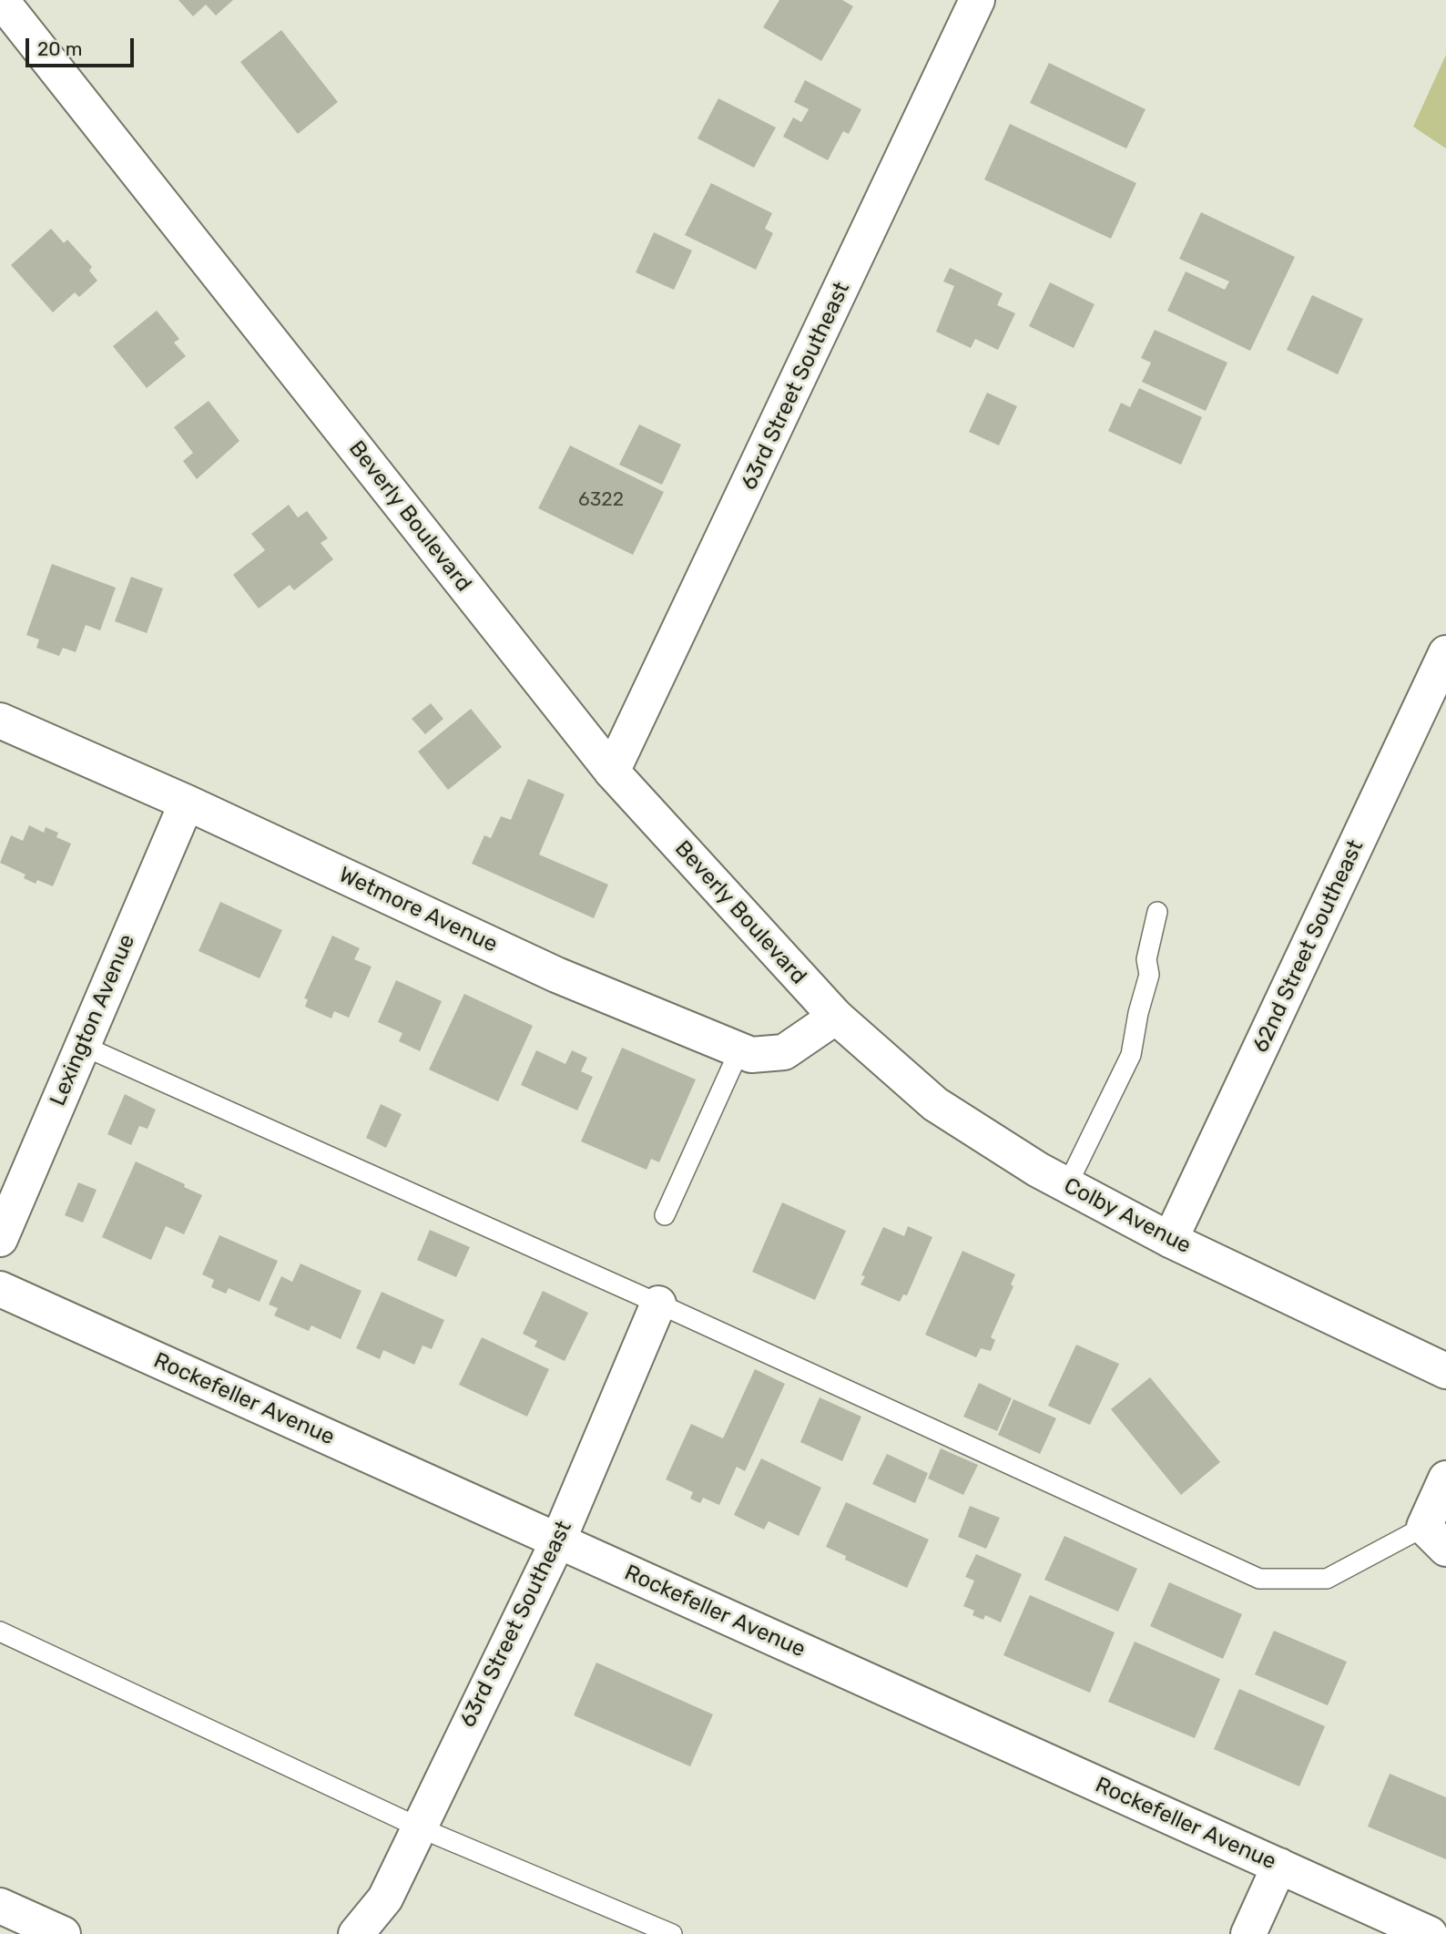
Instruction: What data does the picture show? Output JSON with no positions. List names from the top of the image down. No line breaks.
{"streets":{"street":["63rd Street Southeast","Beverly Boulevard","Wetmore Avenue","62nd Street Southeast","Lexington Avenue","Colby Avenue","Rockefeller Avenue"]},"crossings":[["63rd Street Southeast","Beverly Boulevard"],["63rd Street Southeast","Rockefeller Avenue"],["Beverly Boulevard","Wetmore Avenue"],["Beverly Boulevard","Colby Avenue"],["Wetmore Avenue","Lexington Avenue"],["Wetmore Avenue","Colby Avenue"],["62nd Street Southeast","Colby Avenue"]],"house_numbers":["6322"],"scale_bar":"20 m"}
